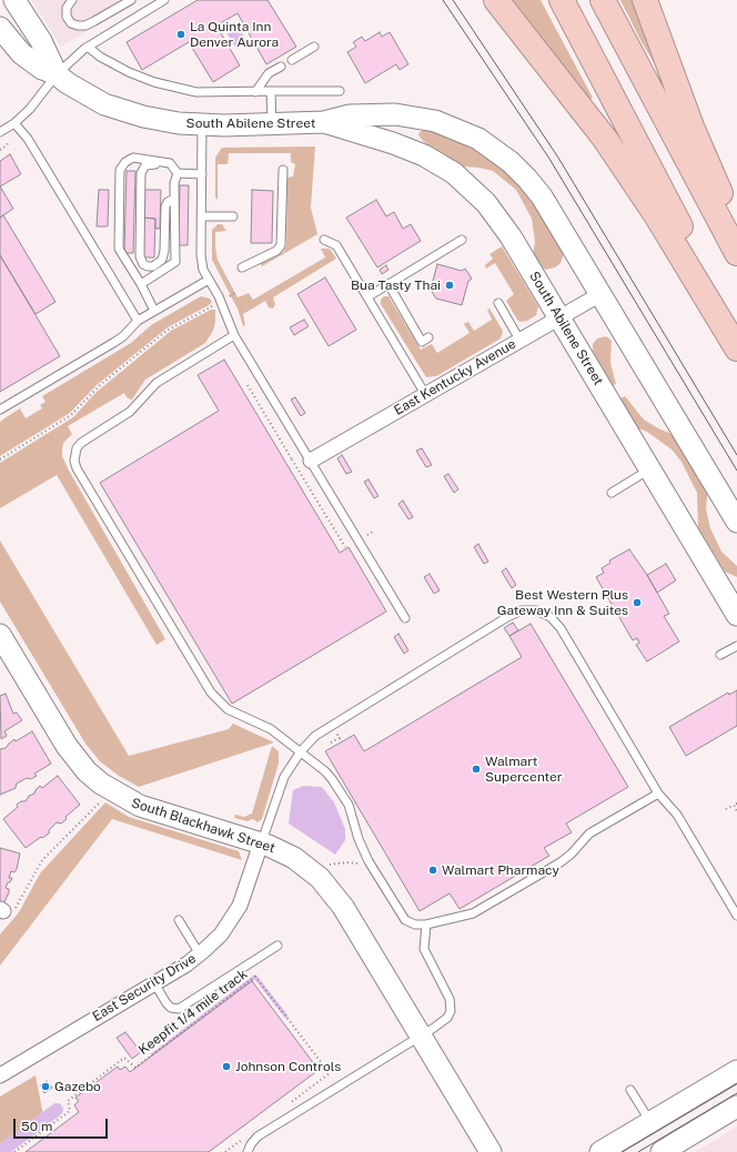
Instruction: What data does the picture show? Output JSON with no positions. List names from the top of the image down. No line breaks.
{"streets":{"main road":["South Abilene Street","South Blackhawk Street"],"street":["East Kentucky Avenue","East Security Drive"],"path":["Keepfit 1/4 mile track"]},"crossings":[["South Abilene Street","East Kentucky Avenue"],["South Blackhawk Street","East Security Drive"]],"places":["La Quinta Inn Denver Aurora","Bua Tasty Thai","Best Western Plus Gateway Inn & Suites","Walmart Supercenter","Walmart Pharmacy","Johnson Controls","Gazebo"],"scale_bar":"50 m"}
